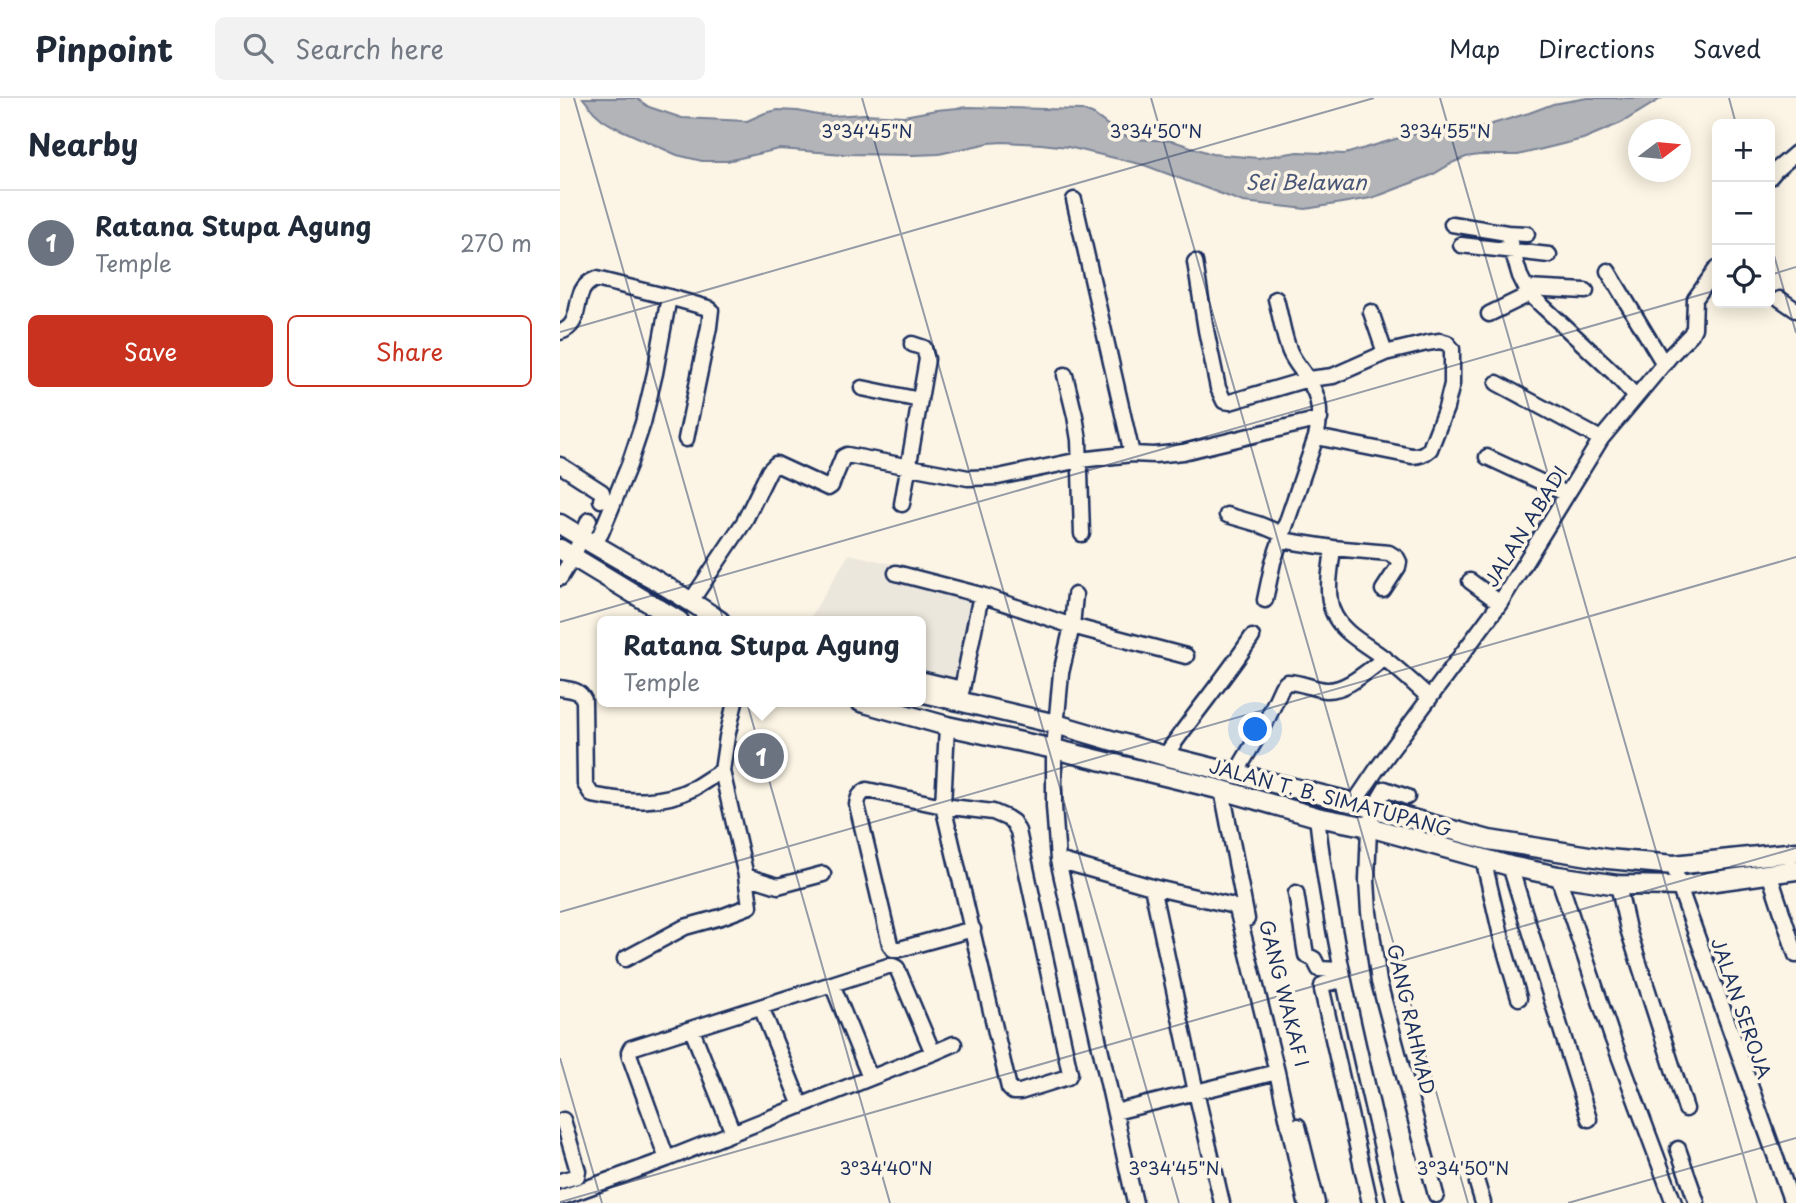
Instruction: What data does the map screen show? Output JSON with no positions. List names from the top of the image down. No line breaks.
{"streets":{"main road":["JALAN T. B. SIMATUPANG"],"street":["JALAN ABADI","GANG WAKAF I","JALAN SEROJA","GANG RAHMAD"]},"crossings":[["JALAN ABADI","JALAN T. B. SIMATUPANG"],["JALAN T. B. SIMATUPANG","GANG WAKAF I"],["JALAN T. B. SIMATUPANG","JALAN SEROJA"],["JALAN T. B. SIMATUPANG","GANG RAHMAD"]],"water":["Sei Belawan"],"north":"right","page":{"header":"Pinpoint","search":"Search here","nav":["Map","Directions","Saved"],"heading":"Nearby","map_buttons":["+","−"],"list":[{"mark":"1","name":"Ratana Stupa Agung","note":"Temple","value":"270 m"}],"buttons":["Save","Share"],"popup":["Ratana Stupa Agung","Temple"],"pins":"1"},"coordinates":["3°34'45\"N","3°34'50\"N","3°34'55\"N","3°34'40\"N"]}
